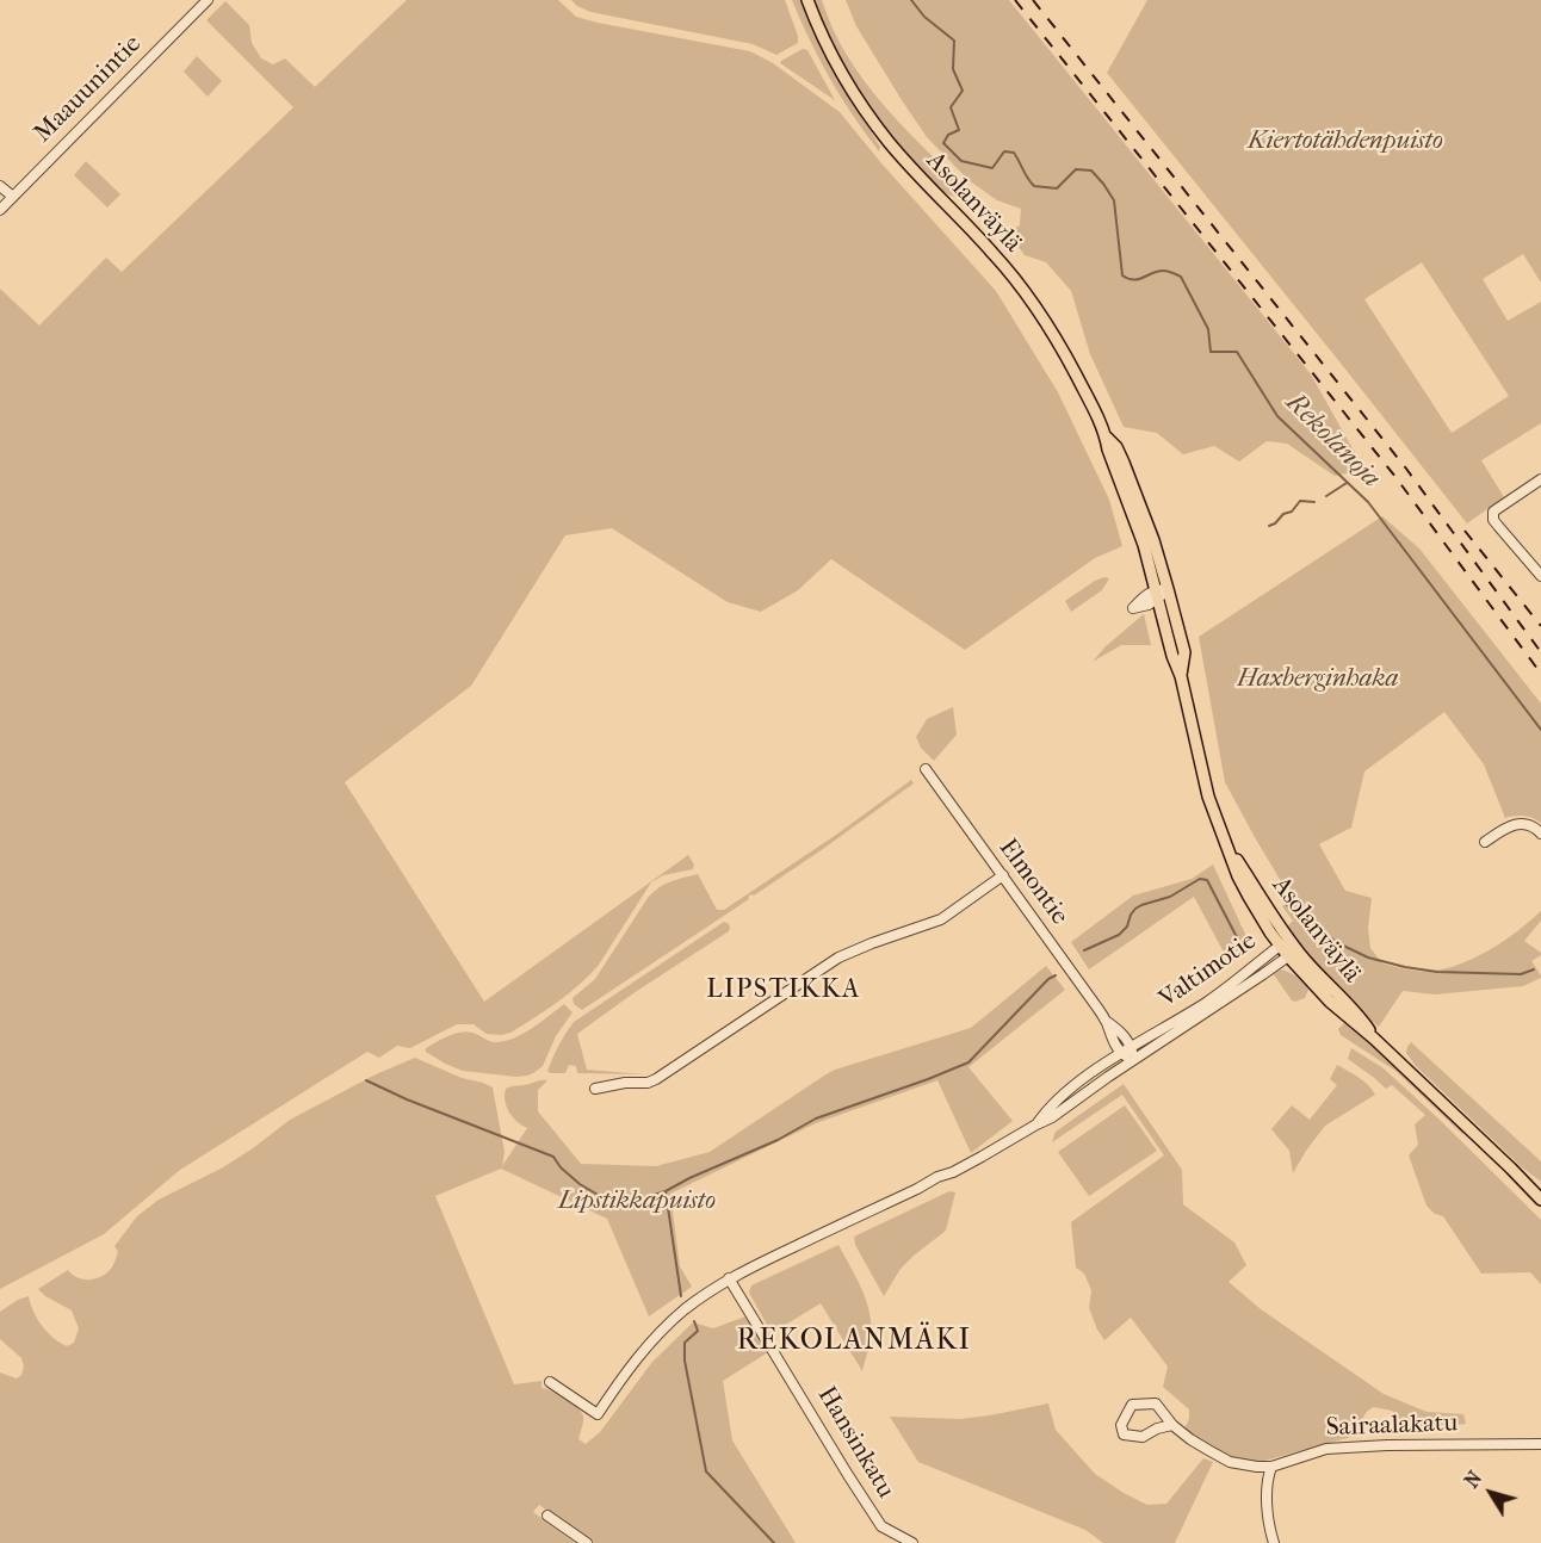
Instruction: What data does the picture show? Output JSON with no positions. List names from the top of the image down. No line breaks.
{"streets":{"main road":["Asolanväylä"],"street":["Maauunintie","Elmontie","Valtimotie","Sairaalakatu","Hansinkatu"]},"crossings":[["Asolanväylä","Valtimotie"],["Elmontie","Valtimotie"],["Valtimotie","Hansinkatu"]],"districts":["LIPSTIKKA","REKOLANMÄKI"],"water":["Rekolanoja"],"parks":["Kiertotähdenpuisto","Haxberginhaka","Lipstikkapuisto"],"north":"top left"}
